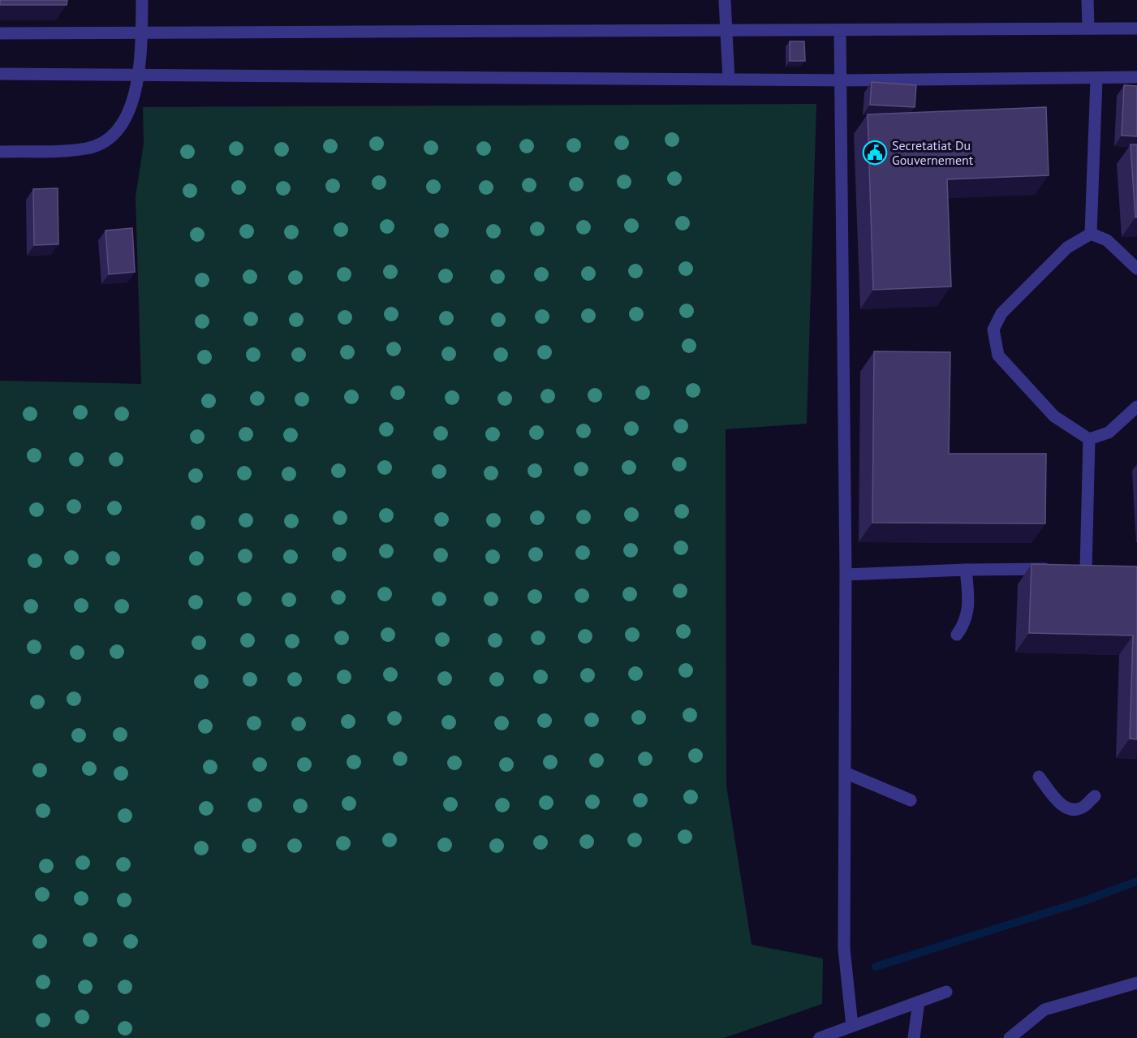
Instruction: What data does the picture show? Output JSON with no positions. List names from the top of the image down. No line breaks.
{"places":{"public building":["Secretatiat Du Gouvernement"]}}
